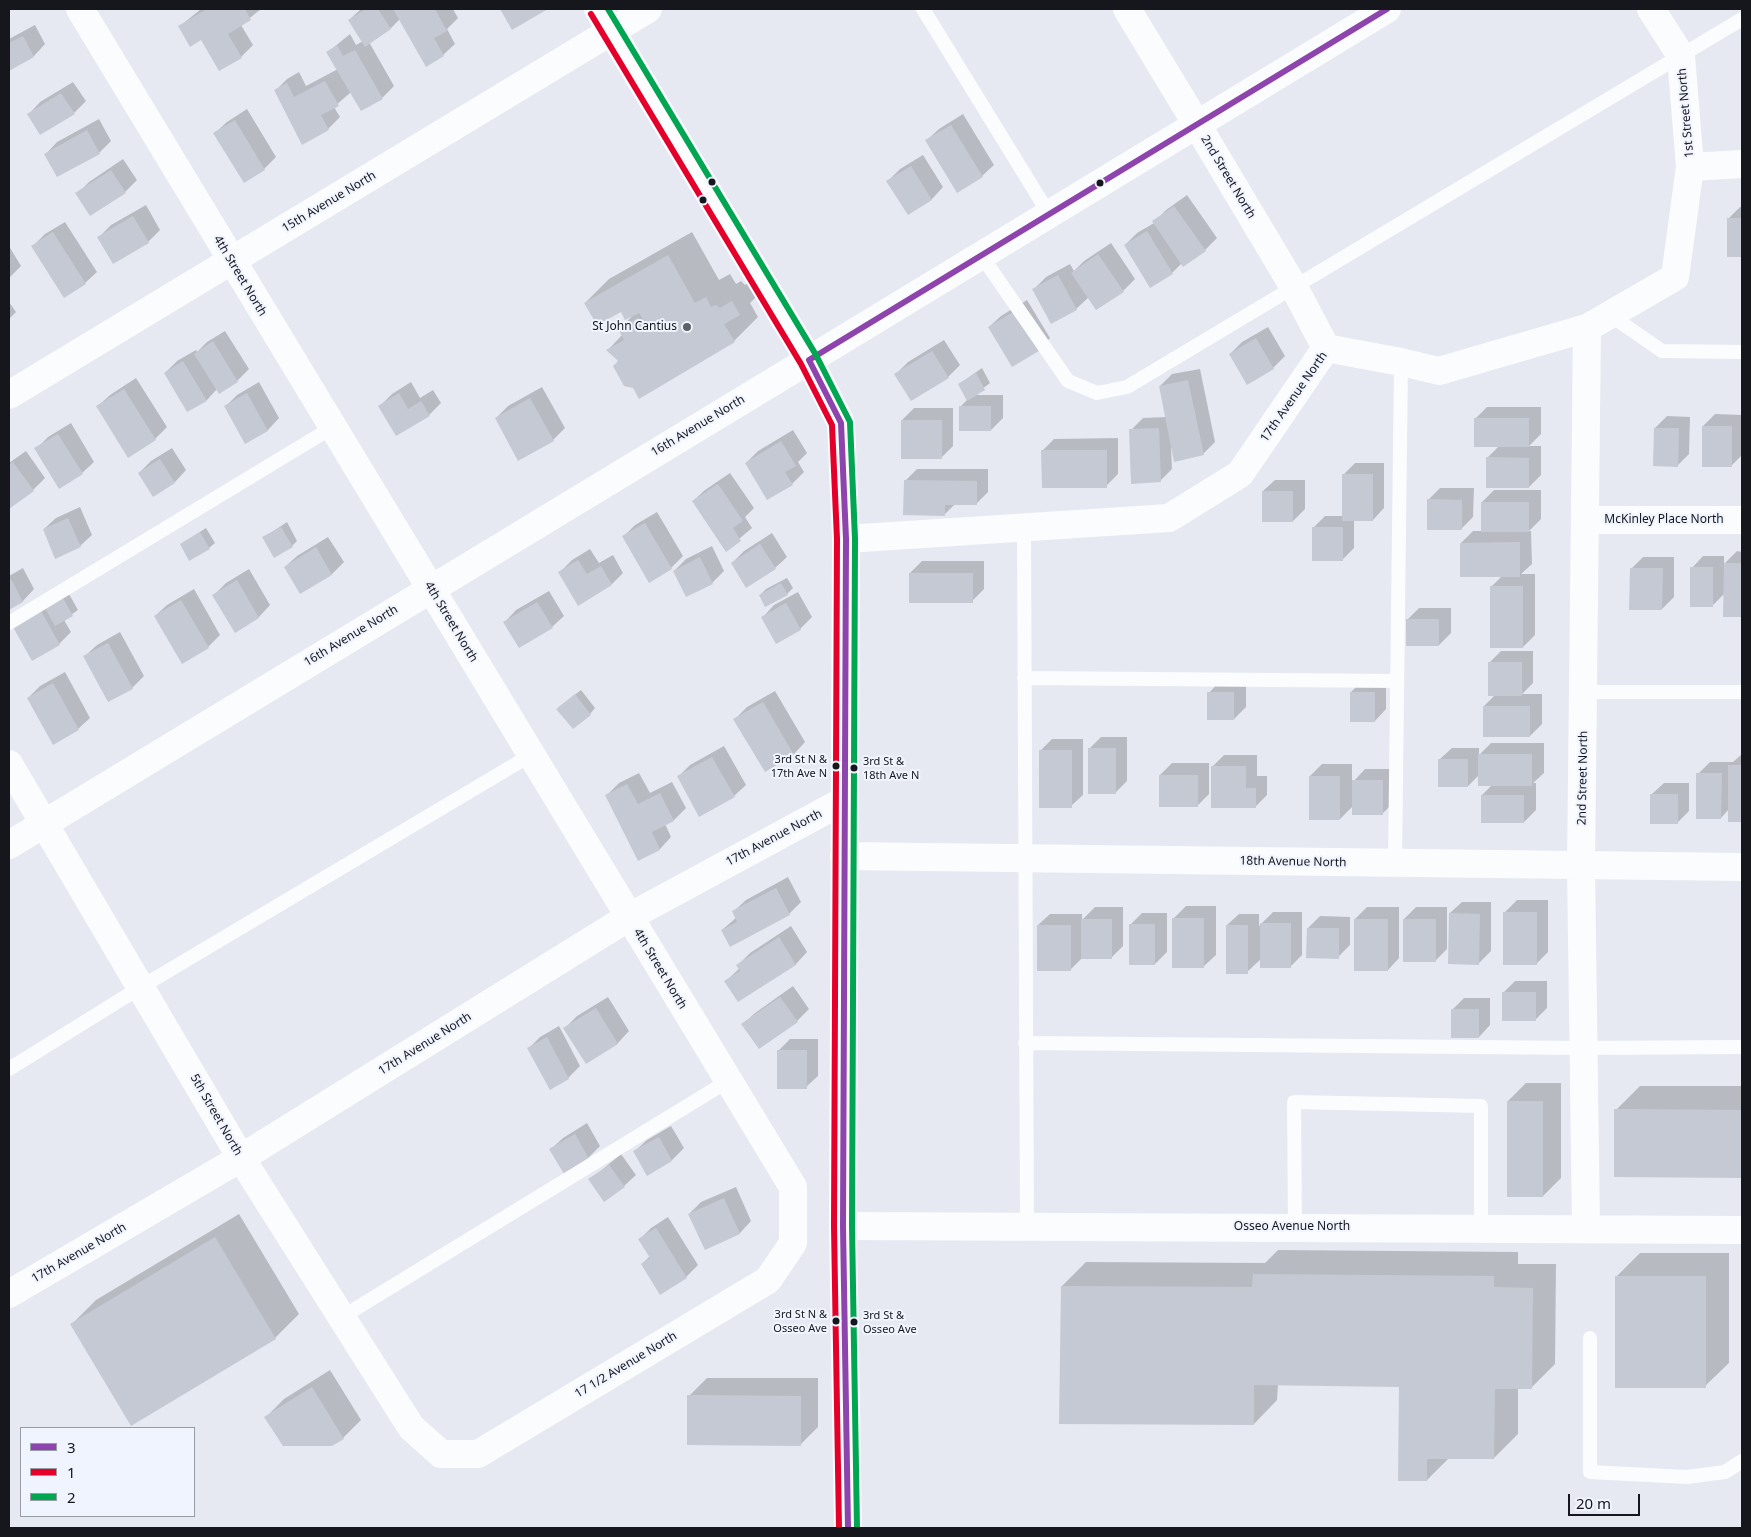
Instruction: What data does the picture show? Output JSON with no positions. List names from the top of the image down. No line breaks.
{"streets":{"street":["1st Street North","2nd Street North","15th Avenue North","4th Street North","17th Avenue North","16th Avenue North","McKinley Place North","18th Avenue North","5th Street North","Osseo Avenue North","17 1/2 Avenue North"]},"crossings":[["1st Street North","17th Avenue North"],["2nd Street North","17th Avenue North"],["2nd Street North","16th Avenue North"],["2nd Street North","McKinley Place North"],["2nd Street North","18th Avenue North"],["2nd Street North","Osseo Avenue North"],["15th Avenue North","4th Street North"],["4th Street North","17th Avenue North"],["4th Street North","16th Avenue North"],["4th Street North","17 1/2 Avenue North"],["17th Avenue North","5th Street North"],["16th Avenue North","5th Street North"],["5th Street North","17 1/2 Avenue North"]],"places":["St John Cantius","3rd St N & 17th Ave N","3rd St & 18th Ave N","3rd St N & Osseo Ave","3rd St & Osseo Ave"],"lines":["transit line 3","transit line 2","transit line 1"],"legend":["3","1","2"],"scale_bar":"20 m"}
